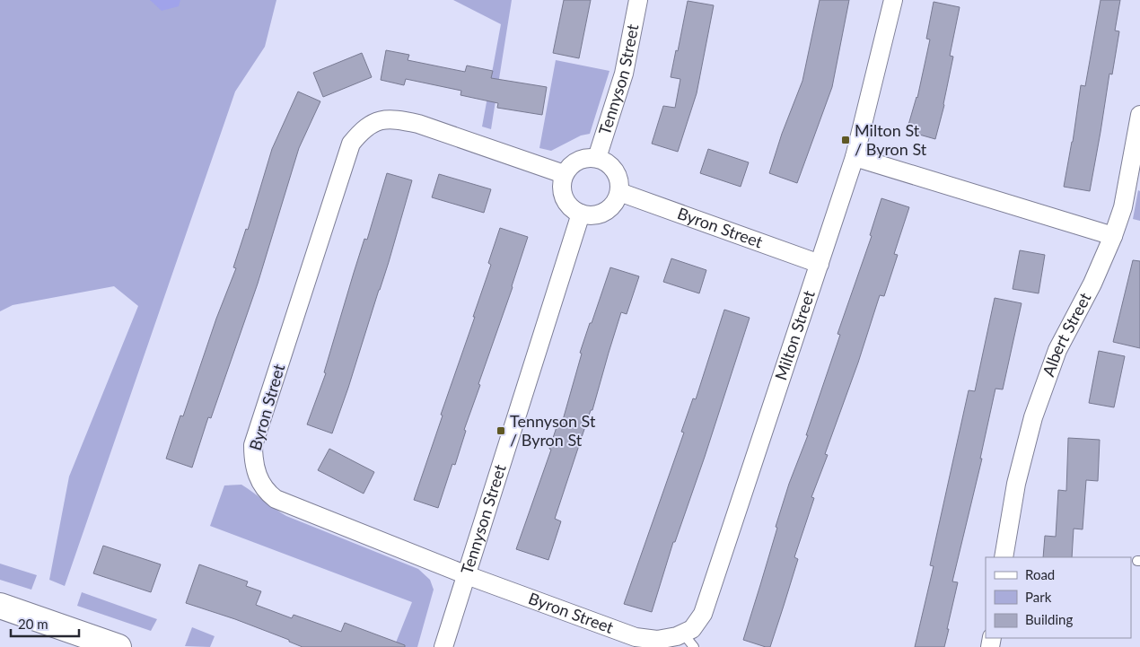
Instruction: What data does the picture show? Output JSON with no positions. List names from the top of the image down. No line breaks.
{"streets":{"street":["Tennyson Street","Byron Street","Milton Street","Albert Street"]},"crossings":[["Tennyson Street","Byron Street"],["Byron Street","Milton Street"]],"places":{"transit":["Milton St / Byron St","Tennyson St / Byron St"]},"legend":["Road","Park","Building"],"scale_bar":"20 m"}
